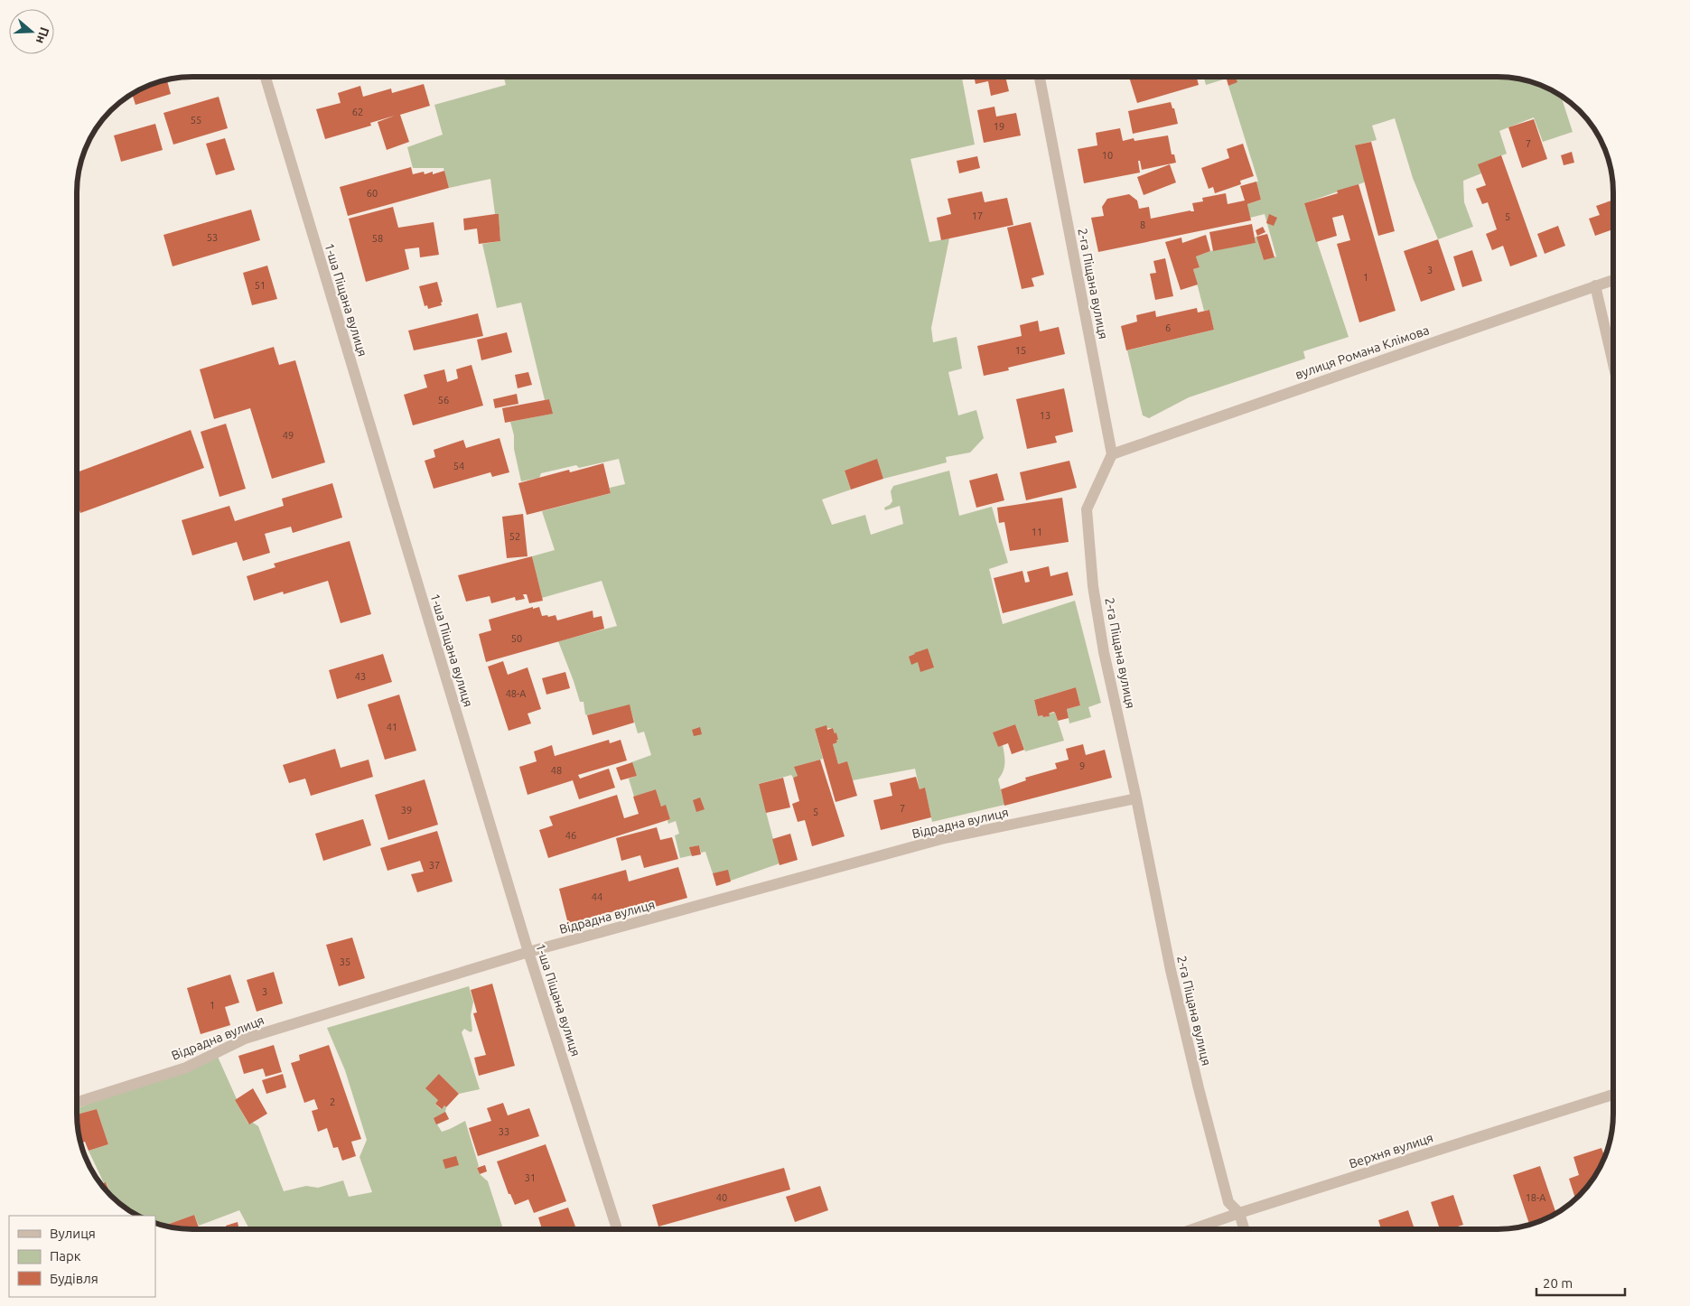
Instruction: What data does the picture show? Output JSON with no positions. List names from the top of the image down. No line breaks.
{"streets":{"street":["2-га Піщана вулиця","1-ша Піщана вулиця","вулиця Романа Клімова","Відрадна вулиця","Верхня вулиця"]},"crossings":[["2-га Піщана вулиця","вулиця Романа Клімова"],["2-га Піщана вулиця","Відрадна вулиця"],["2-га Піщана вулиця","Верхня вулиця"],["1-ша Піщана вулиця","Відрадна вулиця"]],"house_numbers":["62","55","19","7","10","60","17","5","8","53","58","3","1","51","6","15","56","13","49","54","11","52","50","43","48-А","41","9","48","7","39","5","46","37","44","35","3","1","2","33","31","40","18-А"],"legend":["Вулиця","Парк","Будівля"],"scale_bar":"20 m","north":"right"}
